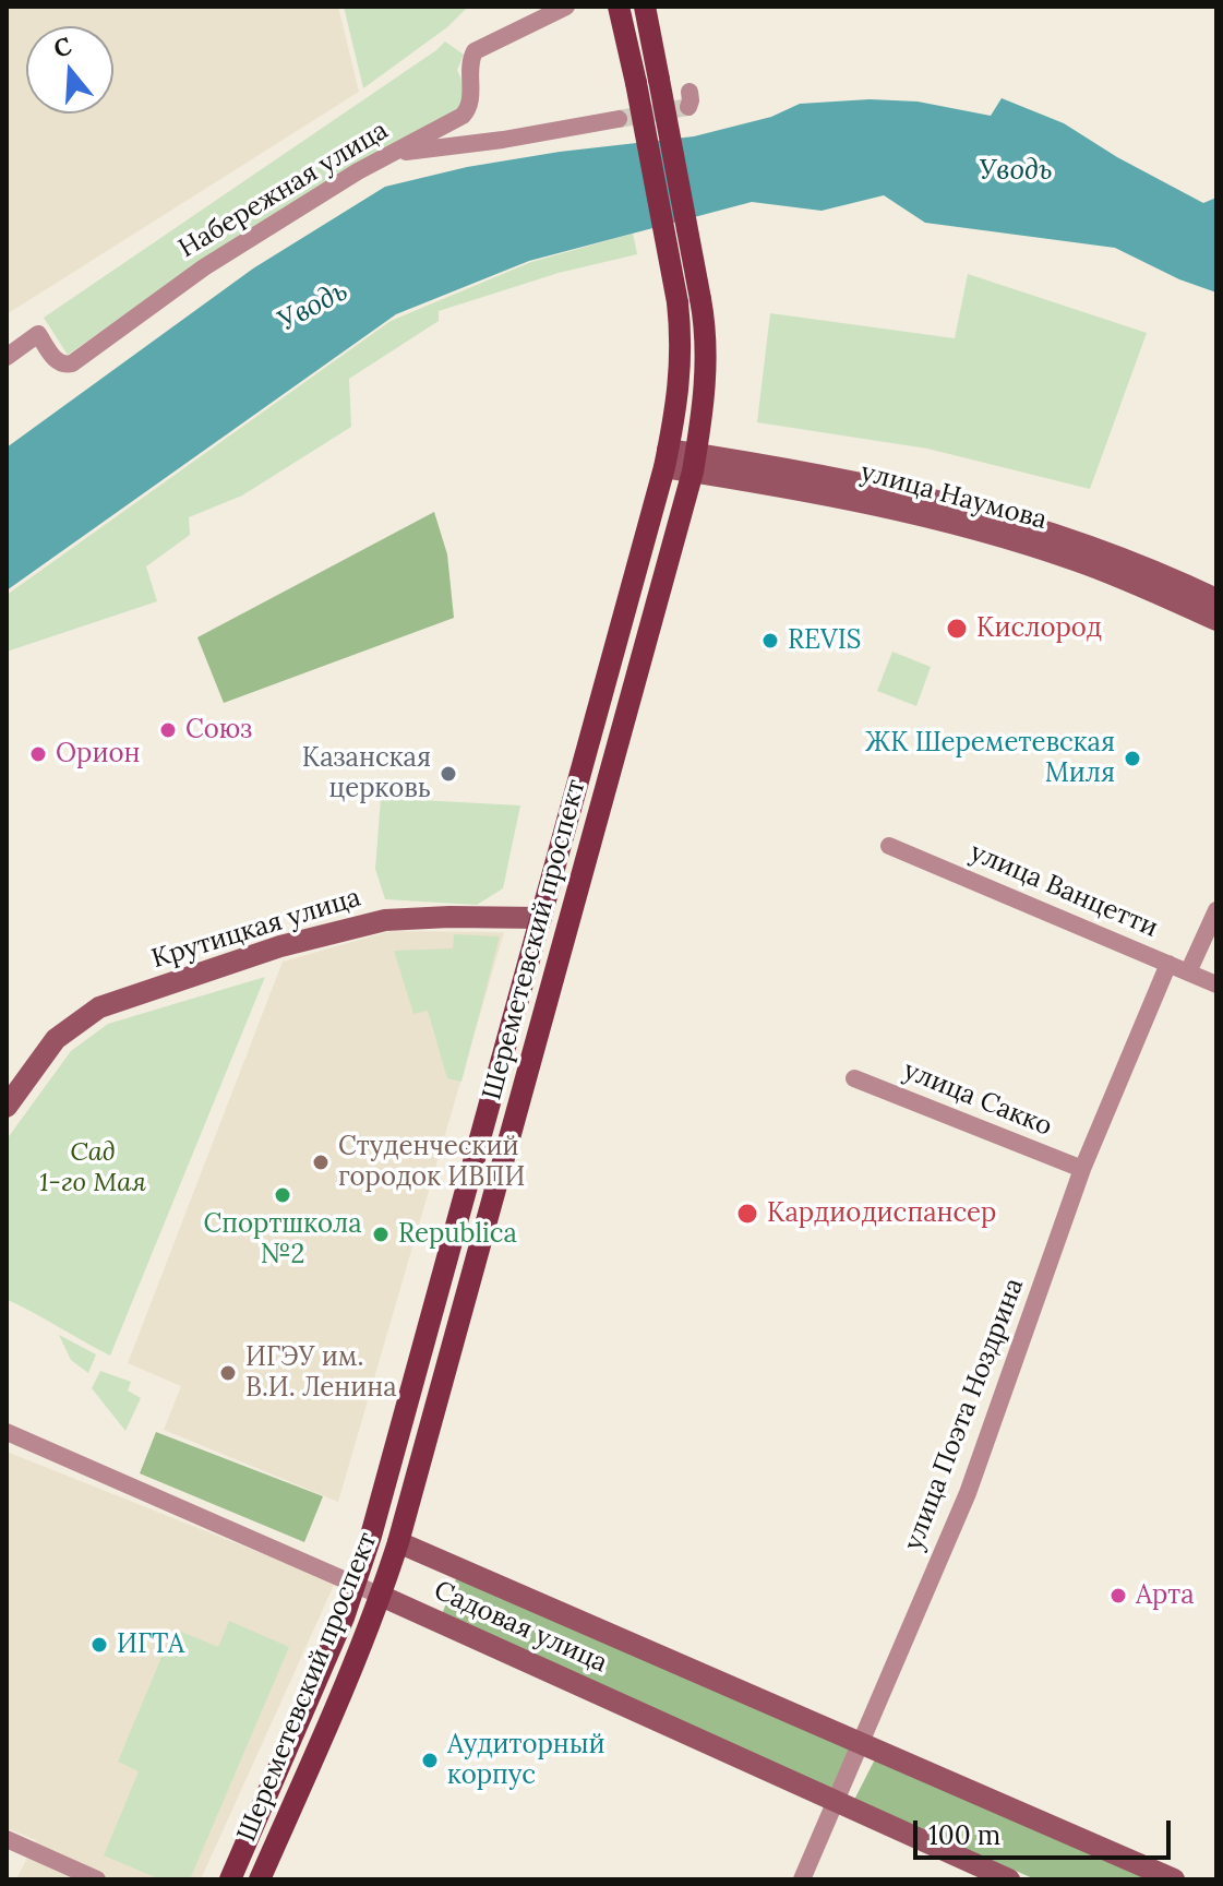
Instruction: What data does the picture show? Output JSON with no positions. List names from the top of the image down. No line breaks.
{"streets":{"main road":["Крутицкая улица","Шереметевский проспект"],"street":["Набережная улица","улица Наумова","улица Ванцетти","улица Сакко","улица Поэта Ноздрина","Садовая улица"]},"crossings":[["улица Наумова","Шереметевский проспект"],["улица Ванцетти","улица Поэта Ноздрина"],["Крутицкая улица","Шереметевский проспект"],["Шереметевский проспект","Садовая улица"],["улица Сакко","улица Поэта Ноздрина"],["улица Поэта Ноздрина","Садовая улица"]],"water":["Уводь"],"parks":["Сад 1-го Мая"],"places":["Кислород","REVIS","Союз","Орион","ЖК Шереметевская Миля","Казанская церковь","Студенческий городок ИВПИ","Спортшкола №2","Кардиодиспансер","Republica","ИГЭУ им. В.И. Ленина","Арта","ИГТА","Аудиторный корпус"],"scale_bar":"100 m","north":"top"}
